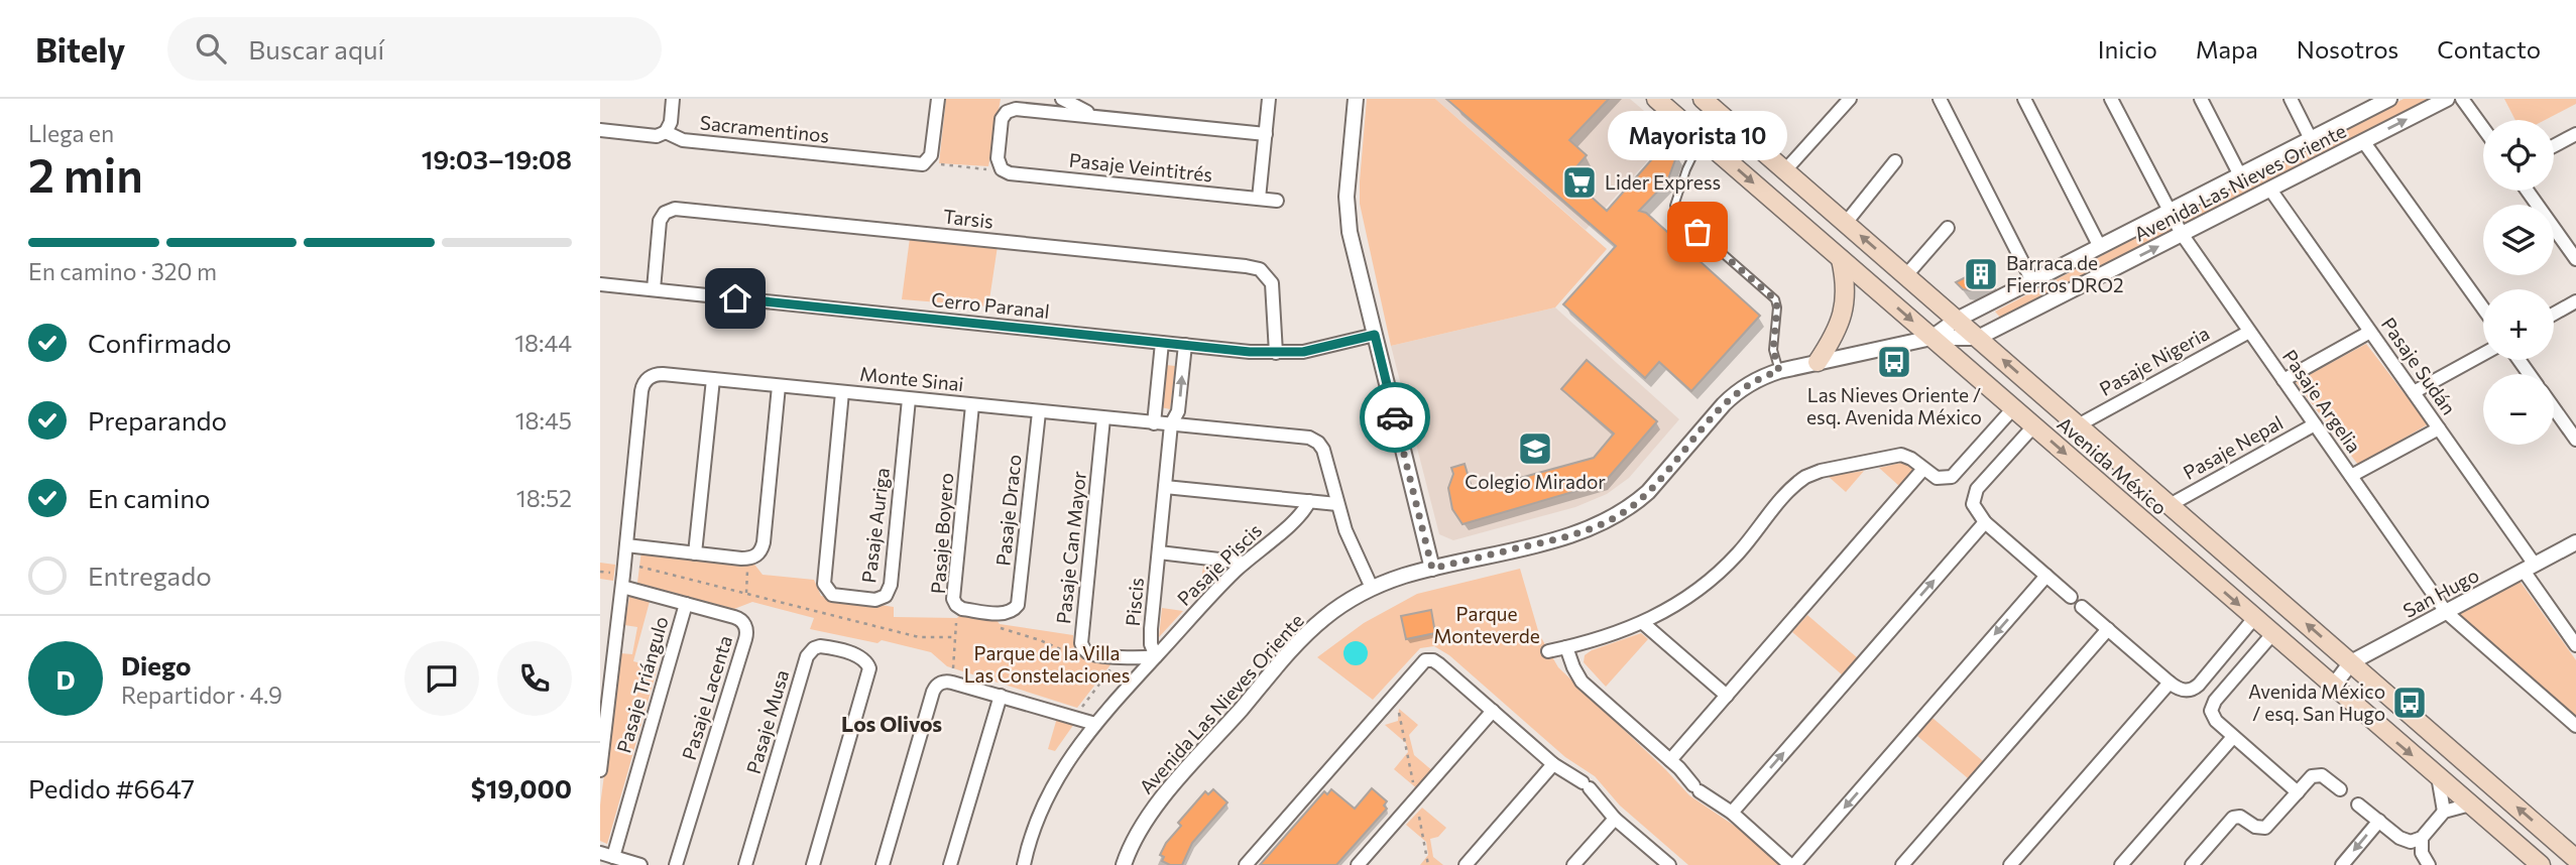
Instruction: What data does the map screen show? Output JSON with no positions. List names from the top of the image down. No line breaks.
{"streets":{"main road":["Avenida México"],"street":["Sacramentinos","Pasaje Veintitrés","Avenida Las Nieves Oriente","Tarsis","Cerro Paranal","Pasaje Nigeria","Pasaje Sudán","Monte Sinai","Pasaje Argelia","Pasaje Nepal","Pasaje Draco","Pasaje Auriga","Pasaje Boyero","Pasaje Can Mayor","Pasaje Piscis","San Hugo","Piscis","Pasaje Triángulo","Pasaje Lacenta","Pasaje Musa"]},"crossings":[["Avenida Las Nieves Oriente","Pasaje Sudán"],["Avenida Las Nieves Oriente","Pasaje Argelia"],["Avenida Las Nieves Oriente","Avenida México"],["Tarsis","Cerro Paranal"],["Cerro Paranal","Piscis"],["Pasaje Nigeria","Pasaje Argelia"],["Pasaje Nigeria","Avenida México"],["Pasaje Sudán","San Hugo"],["Monte Sinai","Pasaje Draco"],["Monte Sinai","Pasaje Auriga"],["Monte Sinai","Pasaje Boyero"],["Monte Sinai","Pasaje Can Mayor"],["Monte Sinai","Piscis"],["Pasaje Argelia","Pasaje Nepal"],["Pasaje Argelia","San Hugo"],["Pasaje Nepal","Avenida México"],["Avenida México","San Hugo"],["Pasaje Draco","Pasaje Boyero"],["Pasaje Can Mayor","Pasaje Piscis"],["Pasaje Can Mayor","Piscis"],["Pasaje Piscis","Piscis"],["Pasaje Triángulo","Pasaje Lacenta"]],"districts":["Los Olivos"],"parks":["Parque Monteverde","Parque de la Villa Las Constelaciones"],"places":{"supermarket":["Lider Express"],"other":["Mayorista 10"],"building":["Barraca de Fierros DRO2"],"bus stop":["Las Nieves Oriente / esq. Avenida México","Avenida México / esq. San Hugo"],"school or university":["Colegio Mirador"]},"page":{"header":"Bitely","search":"Buscar aquí","nav":["Inicio","Mapa","Nosotros","Contacto"],"heading":["2 min","Llega en","19:03–19:08"],"panel":["Diego","Repartidor · 4.9","Pedido #6647","$19,000"],"bubble":"Mayorista 10","map_buttons":["+","−"],"bar":"En camino · 320 m","list":[["Confirmado","18:44"],["Preparando","18:45"],["En camino","18:52"],"Entregado"],"round":"D"}}
